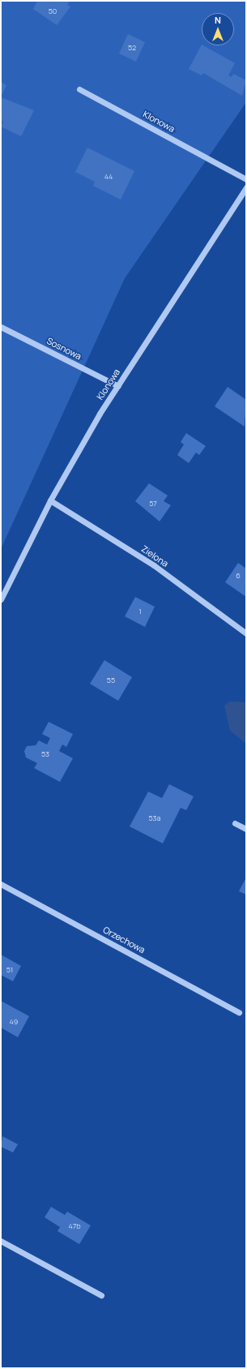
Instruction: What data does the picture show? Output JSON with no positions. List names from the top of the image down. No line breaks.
{"streets":{"street":["Klonowa","Sosnowa","Zielona","Orzechowa"]},"crossings":[["Klonowa","Sosnowa"],["Klonowa","Zielona"]],"house_numbers":["50","52","44","57","6","1","55","53","53a","51","49","47b"],"north":"top"}
